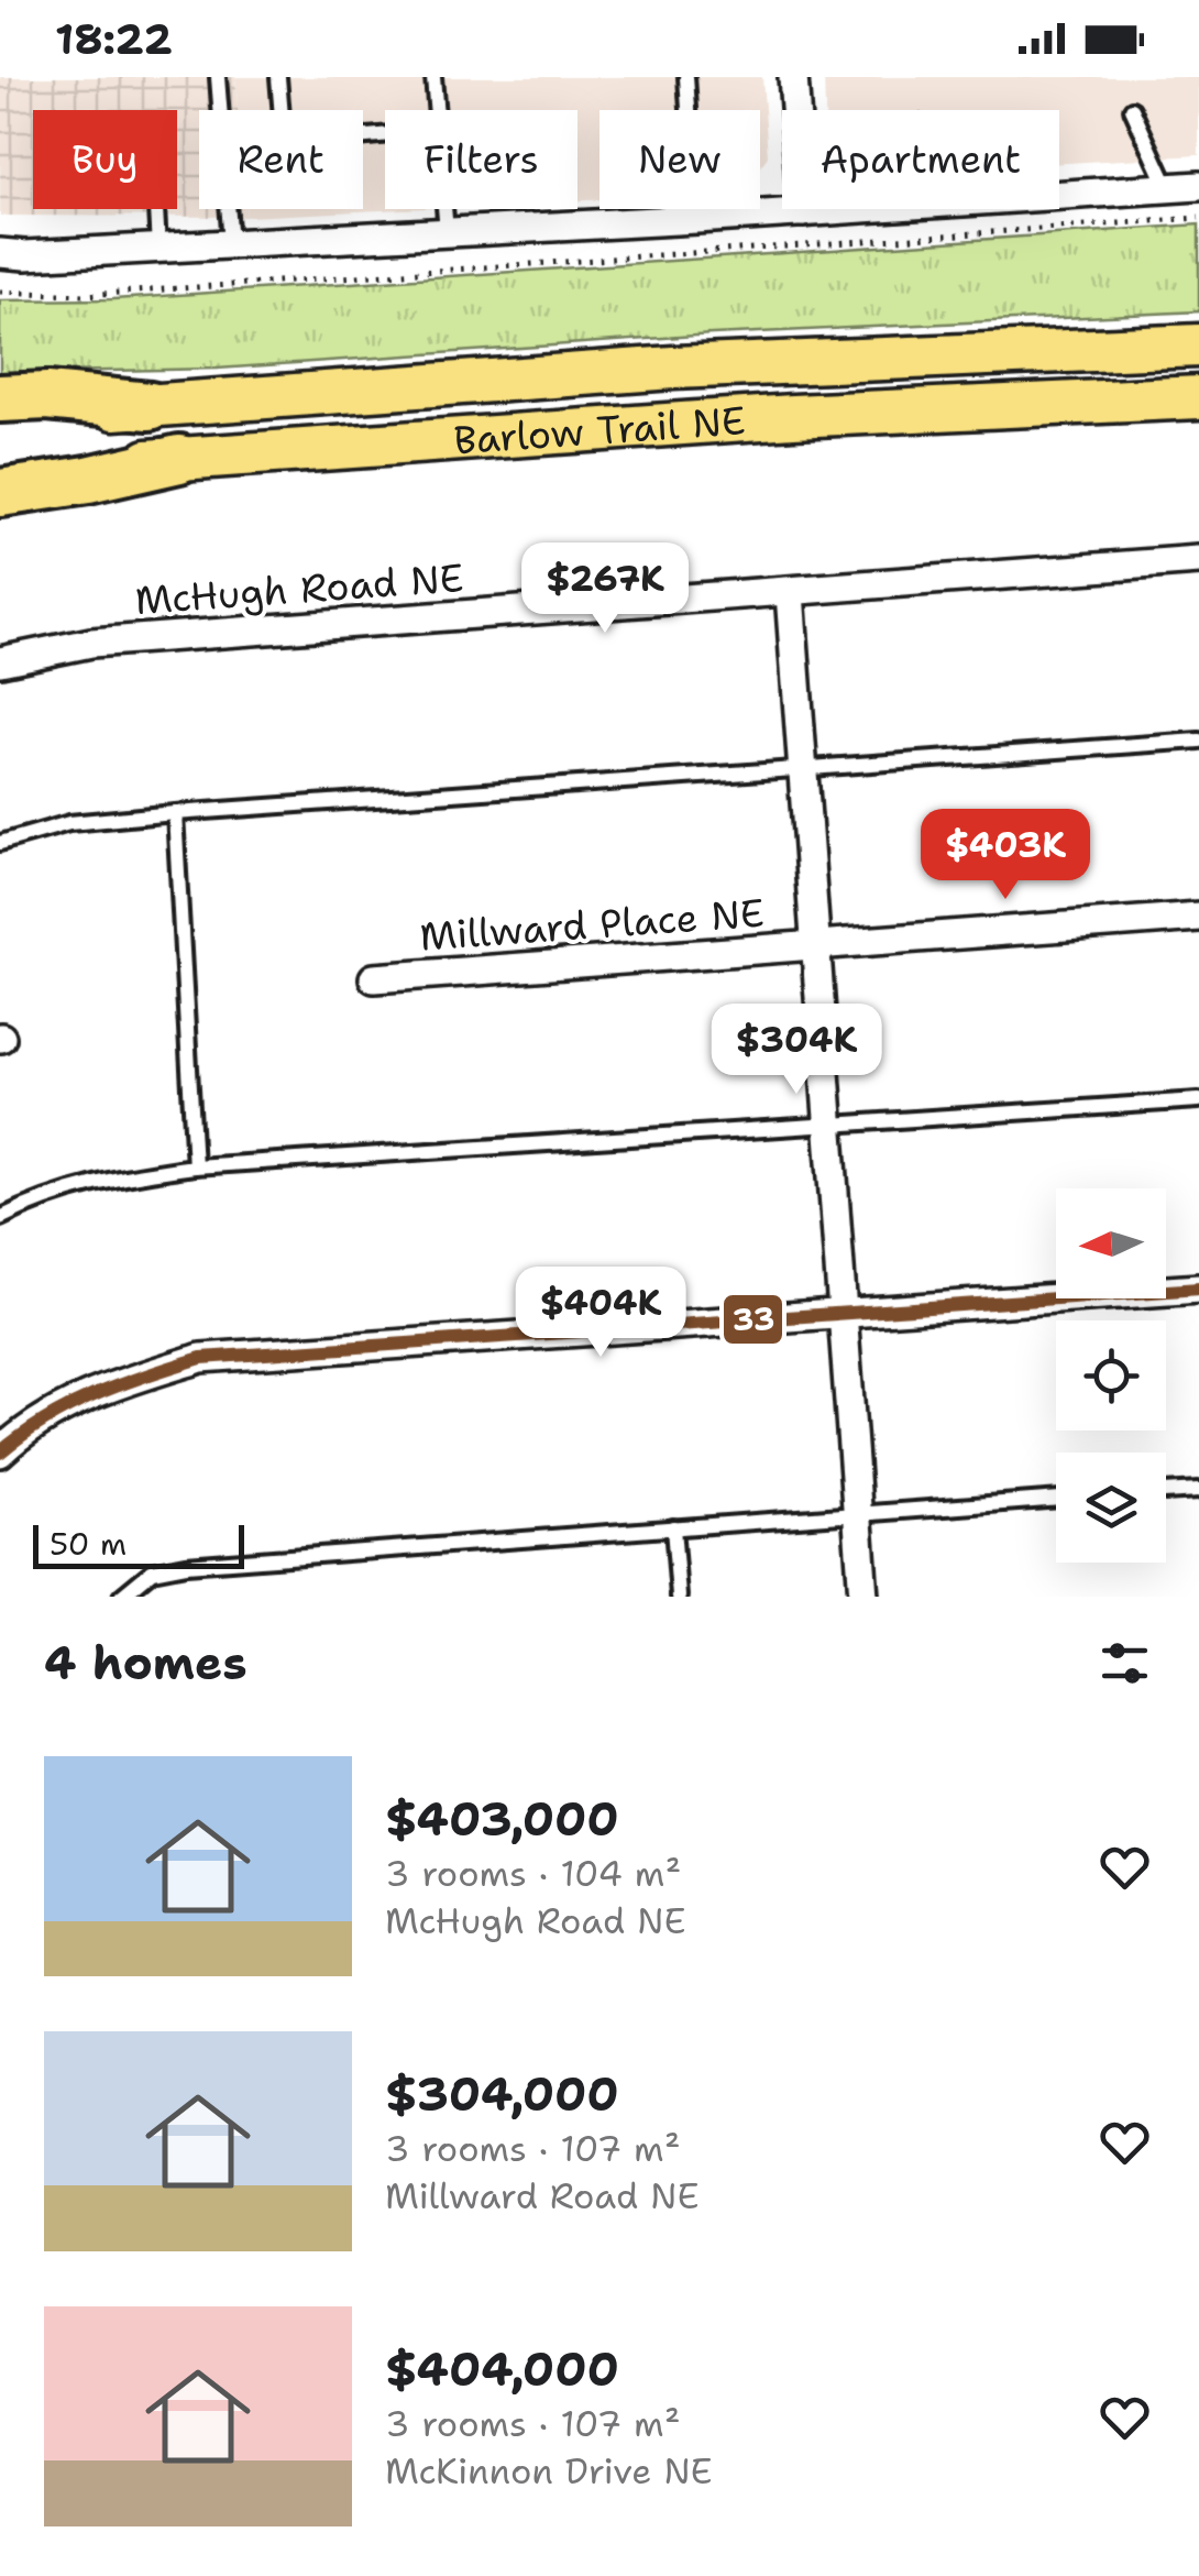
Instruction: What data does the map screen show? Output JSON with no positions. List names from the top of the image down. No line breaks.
{"streets":{"main road":["Barlow Trail NE"],"street":["McHugh Road NE","Millward Place NE"]},"lines":["transit line 33"],"scale_bar":"50 m","north":"left","page":{"status":"18:22","chip":["Buy","Rent","Filters","New","Apartment"],"price":["$267K","$403K","$304K","$404K"],"scale":"50 m","heading":"4 homes","list":[{"name":"$403,000","note":"3 rooms · 104 m² · McHugh Road NE"},{"name":"$304,000","note":"3 rooms · 107 m² · Millward Road NE"},{"name":"$404,000","note":"3 rooms · 107 m² · McKinnon Drive NE"}]}}
